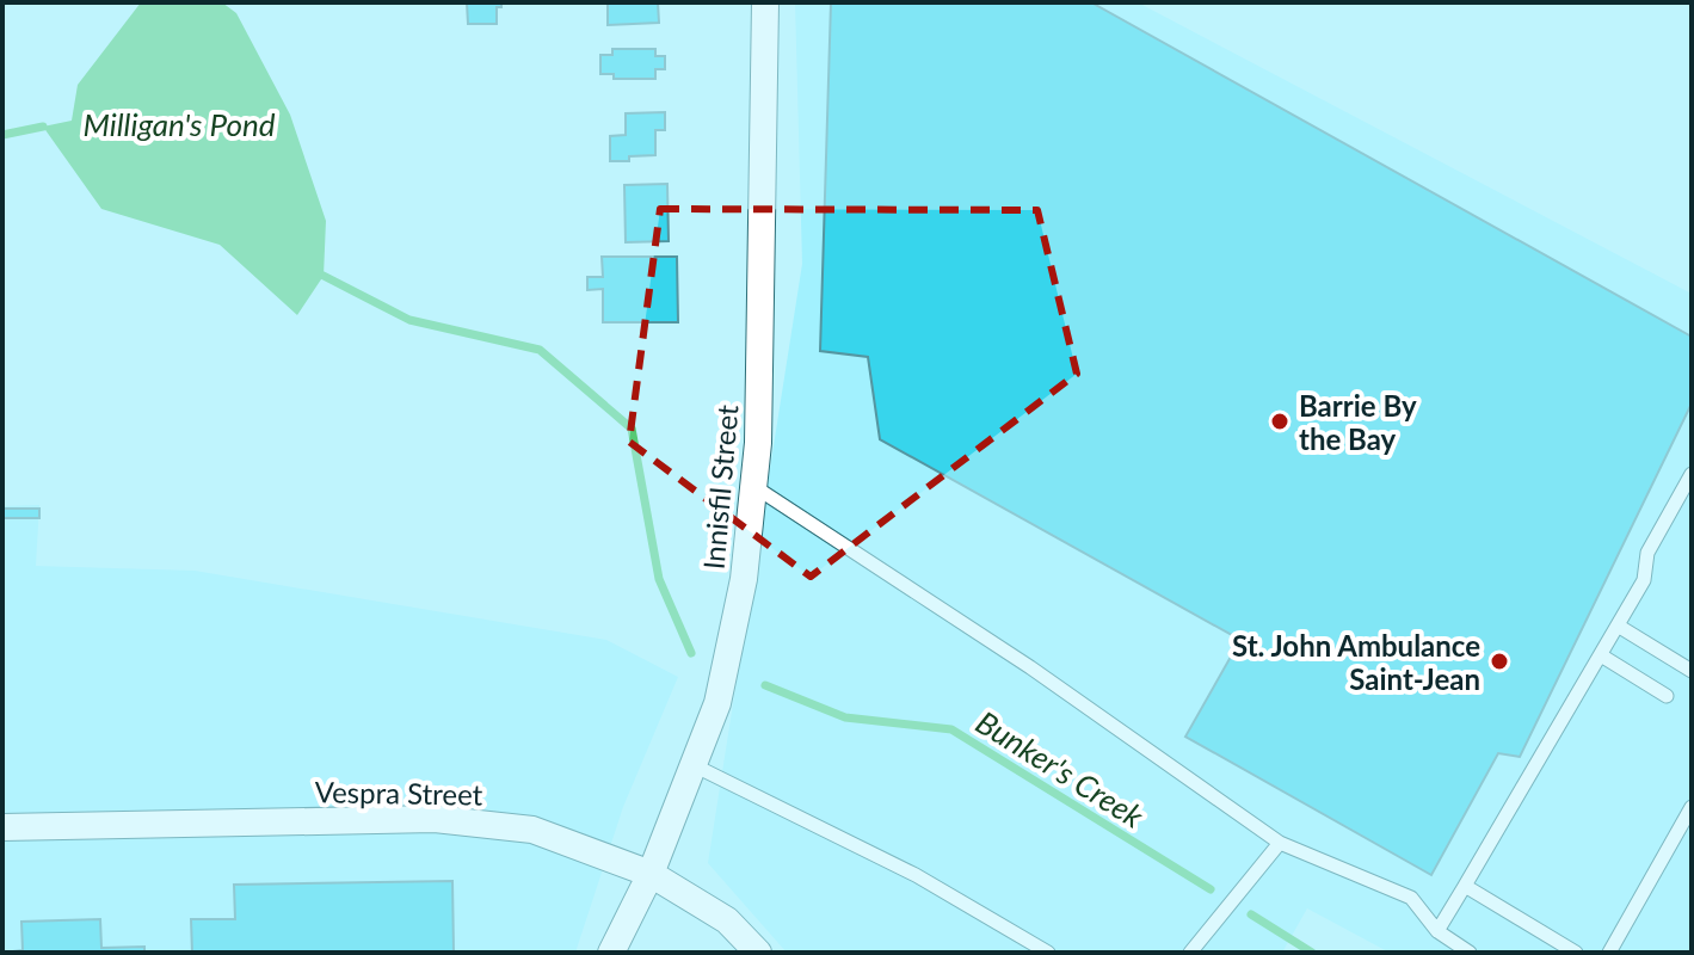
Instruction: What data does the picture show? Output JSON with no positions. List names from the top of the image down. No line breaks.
{"streets":{"street":["Innisfil Street","Vespra Street"]},"crossings":[["Innisfil Street","Vespra Street"]],"water":["Milligan's Pond","Bunker's Creek"],"places":["Barrie By the Bay","St. John Ambulance Saint-Jean"]}
